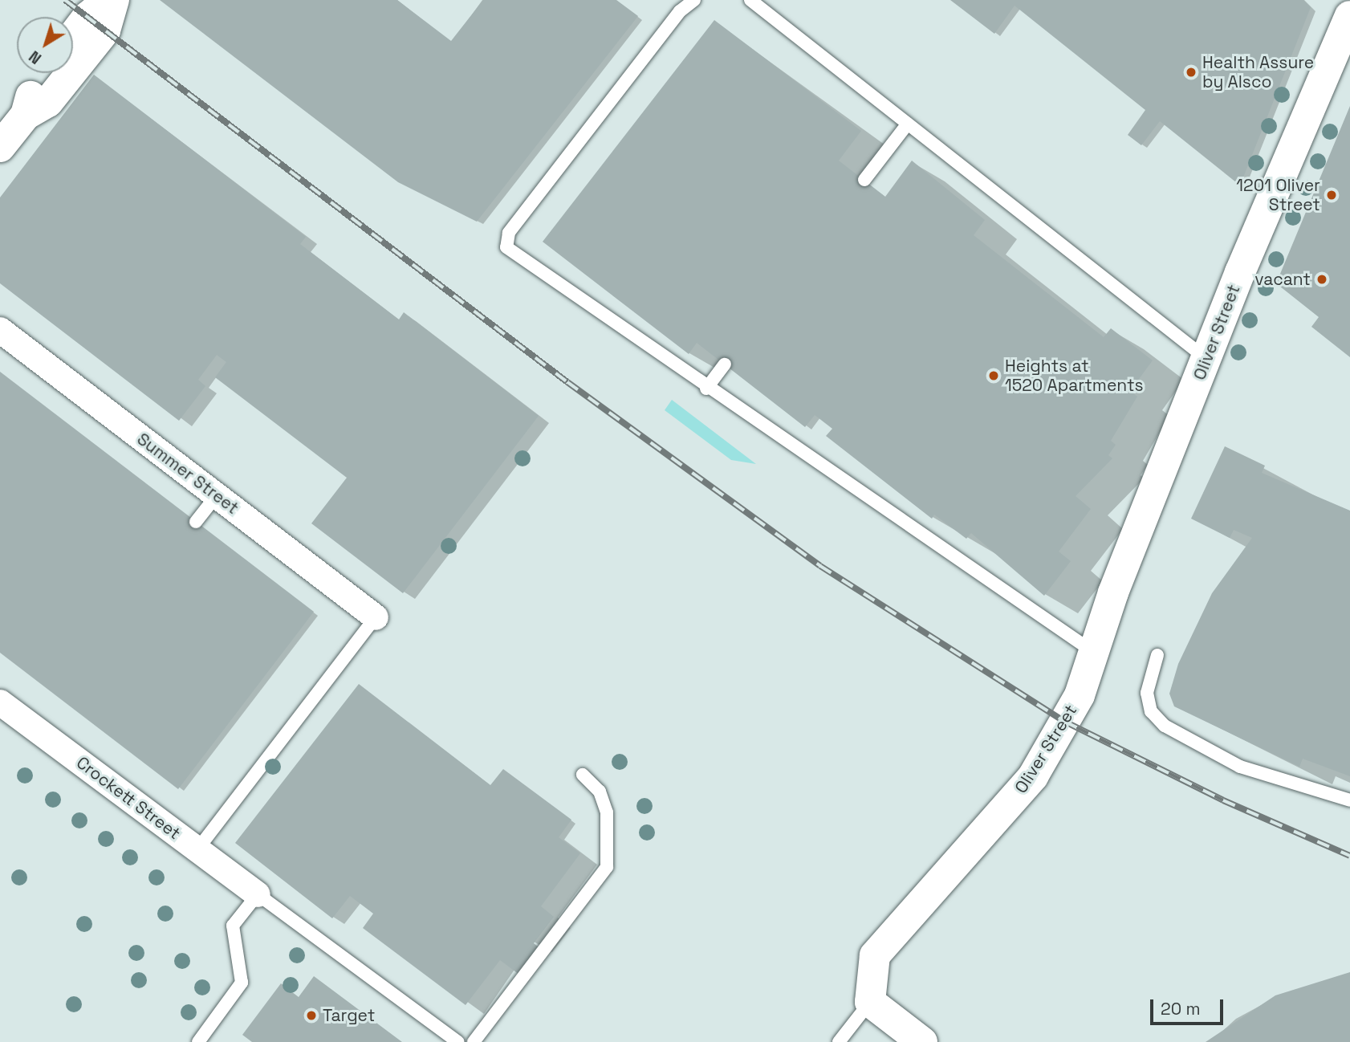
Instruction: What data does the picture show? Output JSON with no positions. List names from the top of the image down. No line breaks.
{"streets":{"street":["Oliver Street","Summer Street","Crockett Street"]},"places":["Health Assure by Alsco","1201 Oliver Street","vacant","Heights at 1520 Apartments","Target"],"scale_bar":"20 m","north":"bottom left"}
